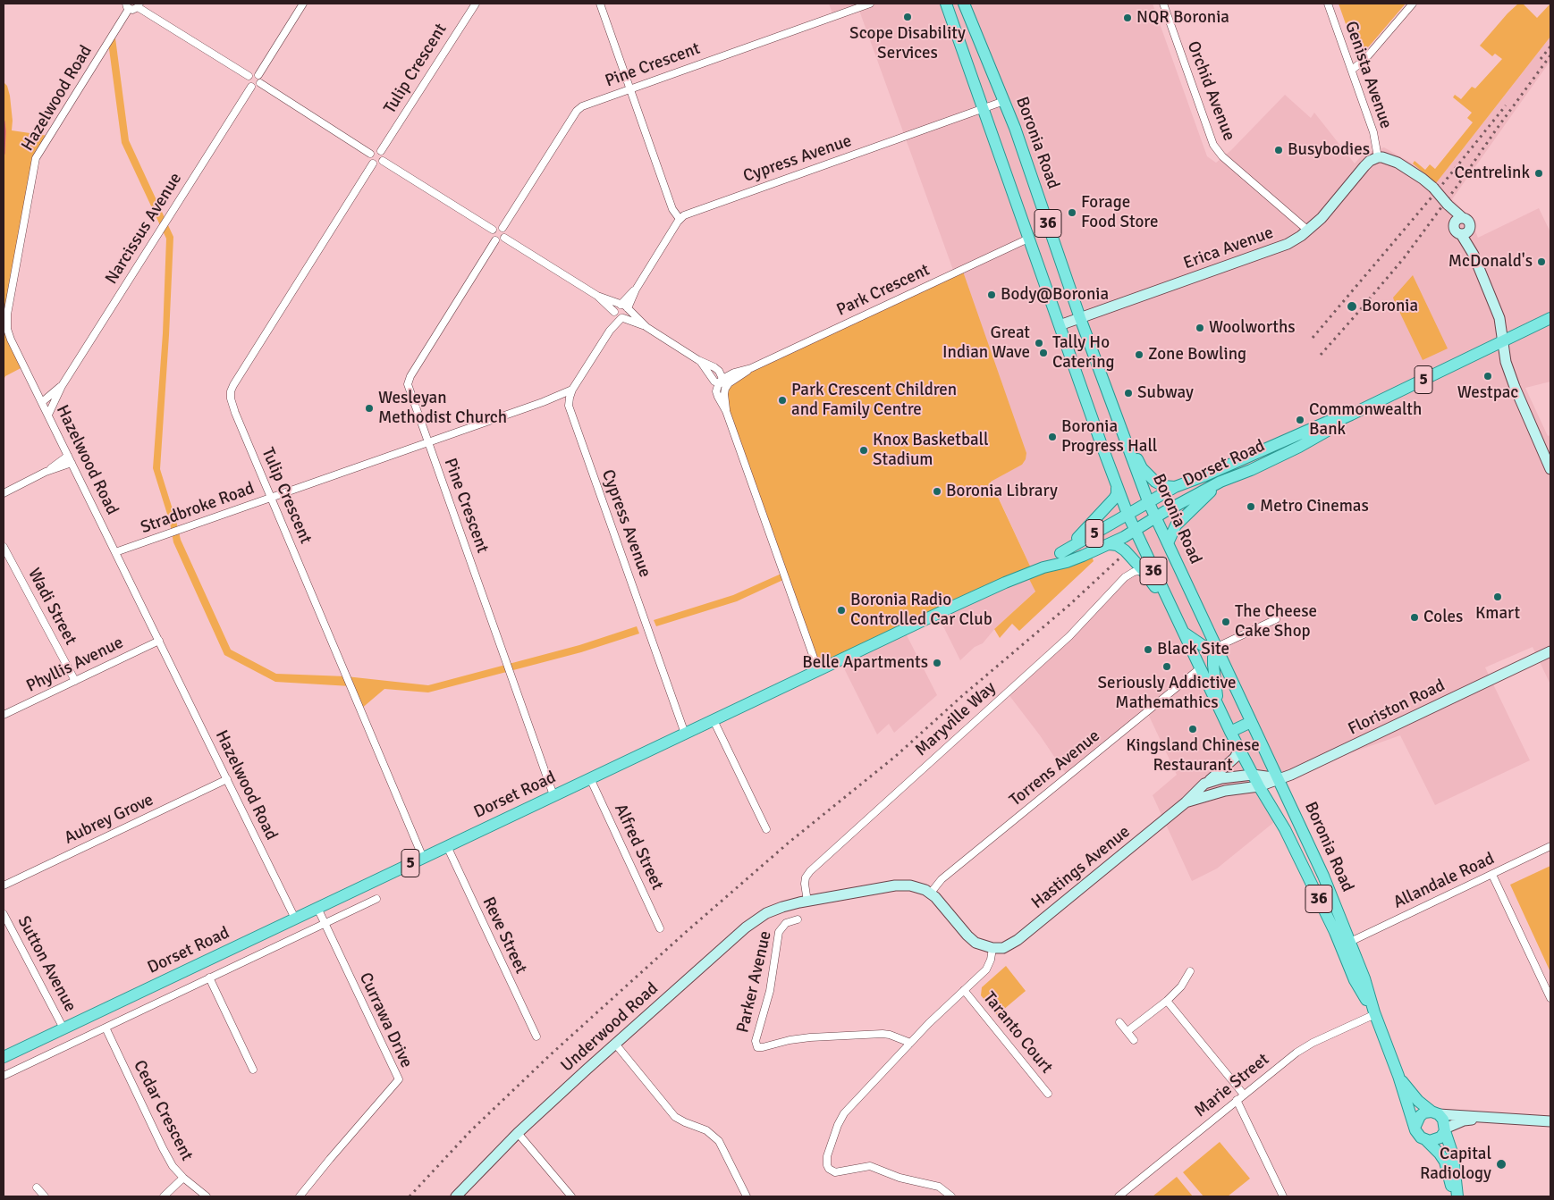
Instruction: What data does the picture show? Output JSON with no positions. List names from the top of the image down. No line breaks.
{"streets":{"main road":["Boronia Road","36","Erica Avenue","5","Dorset Road","Floriston Road","Hastings Avenue","Underwood Road"],"street":["Pine Crescent","Tulip Crescent","Genista Avenue","Orchid Avenue","Hazelwood Road","Cypress Avenue","Narcissus Avenue","Park Crescent","Stradbroke Road","Wadi Street","Phyllis Avenue","Maryville Way","Torrens Avenue","Aubrey Grove","Alfred Street","Allandale Road","Reve Street","Sutton Avenue","Parker Avenue","Currawa Drive","Taranto Court","Marie Street","Cedar Crescent"]},"crossings":[["Pine Crescent","Dorset Road"],["Pine Crescent","Stradbroke Road"],["Tulip Crescent","Dorset Road"],["Tulip Crescent","Stradbroke Road"],["Genista Avenue","Erica Avenue"],["Orchid Avenue","Erica Avenue"],["Hazelwood Road","Narcissus Avenue"],["Hazelwood Road","Dorset Road"],["Hazelwood Road","Stradbroke Road"],["Hazelwood Road","Phyllis Avenue"],["Hazelwood Road","Aubrey Grove"],["Boronia Road","Cypress Avenue"],["Boronia Road","36"],["Boronia Road","Erica Avenue"],["Boronia Road","Park Crescent"],["Boronia Road","Dorset Road"],["Boronia Road","Floriston Road"],["Boronia Road","Maryville Way"],["Boronia Road","Torrens Avenue"],["Boronia Road","Hastings Avenue"],["Boronia Road","Allandale Road"],["Boronia Road","Marie Street"],["Cypress Avenue","Dorset Road"],["Cypress Avenue","Stradbroke Road"],["Dorset Road","Alfred Street"],["Dorset Road","Reve Street"],["Dorset Road","Sutton Avenue"],["Dorset Road","Currawa Drive"],["Wadi Street","Phyllis Avenue"],["Floriston Road","Hastings Avenue"],["Maryville Way","Underwood Road"]],"places":["Scope Disability Services","NQR Boronia","Busybodies","Centrelink","Forage Food Store","McDonald's","Body@Boronia","Boronia","Woolworths","Great Indian Wave","Tally Ho Catering","Zone Bowling","Westpac","Subway","Park Crescent Children and Family Centre","Wesleyan Methodist Church","Commonwealth Bank","Boronia Progress Hall","Knox Basketball Stadium","Boronia Library","Metro Cinemas","Kmart","Boronia Radio Controlled Car Club","Coles","The Cheese Cake Shop","Black Site","Belle Apartments","Seriously Addictive Mathemathics","Kingsland Chinese Restaurant","Capital Radiology"]}
